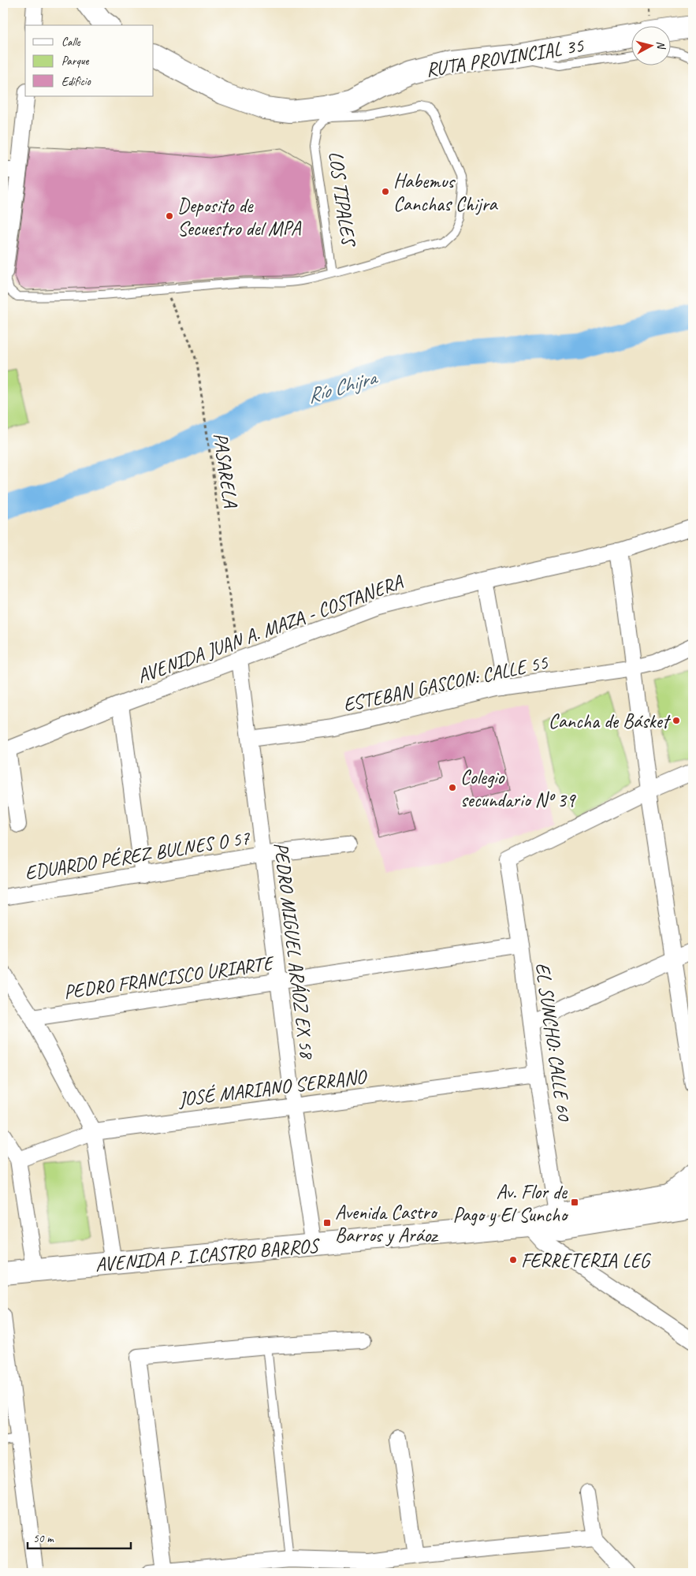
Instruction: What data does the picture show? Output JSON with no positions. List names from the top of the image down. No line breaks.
{"streets":{"street":["RUTA PROVINCIAL 35","AVENIDA JUAN A. MAZA - COSTANERA","ESTEBAN GASCON: CALLE 55","EDUARDO PÉREZ BULNES O 57","PEDRO MIGUEL ARÁOZ EX 58","PEDRO FRANCISCO URIARTE","EL SUNCHO: CALLE 60","JOSÉ MARIANO SERRANO","AVENIDA P. I.CASTRO BARROS"],"lane":["LOS TIPALES"],"path":["PASARELA"]},"crossings":[["LOS TIPALES","PASARELA"],["PASARELA","AVENIDA JUAN A. MAZA - COSTANERA"],["PASARELA","PEDRO MIGUEL ARÁOZ EX 58"],["AVENIDA JUAN A. MAZA - COSTANERA","PEDRO MIGUEL ARÁOZ EX 58"],["ESTEBAN GASCON: CALLE 55","PEDRO MIGUEL ARÁOZ EX 58"],["EDUARDO PÉREZ BULNES O 57","PEDRO MIGUEL ARÁOZ EX 58"],["PEDRO MIGUEL ARÁOZ EX 58","PEDRO FRANCISCO URIARTE"],["PEDRO MIGUEL ARÁOZ EX 58","JOSÉ MARIANO SERRANO"],["PEDRO MIGUEL ARÁOZ EX 58","AVENIDA P. I.CASTRO BARROS"],["PEDRO FRANCISCO URIARTE","EL SUNCHO: CALLE 60"],["EL SUNCHO: CALLE 60","JOSÉ MARIANO SERRANO"],["EL SUNCHO: CALLE 60","AVENIDA P. I.CASTRO BARROS"]],"water":["Río Chijra"],"places":{"other":["Habemus Canchas Chijra","Deposito de Secuestro del MPA","Cancha de Básket","Colegio secundario Nº 39","FERRETERIA LEG"],"transit":["Av. Flor de Pago y El Suncho","Avenida Castro Barros y Aráoz"]},"legend":["Calle","Parque","Edificio"],"scale_bar":"50 m","north":"right"}
